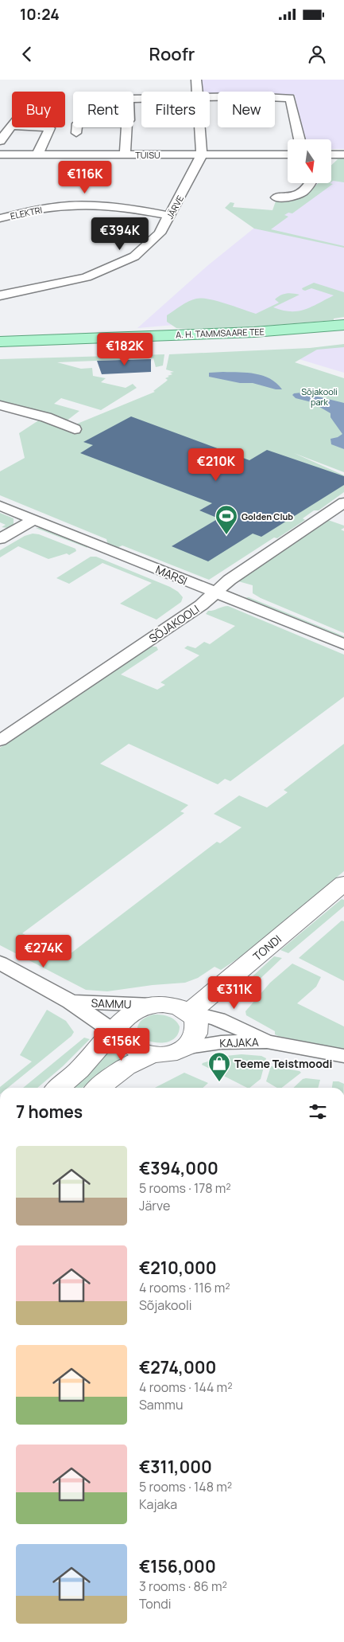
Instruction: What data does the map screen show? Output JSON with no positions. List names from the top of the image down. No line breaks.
{"streets":{"main road":["A. H. TAMMSAARE TEE"],"street":["TUISU","JÄRVE","ELEKTRI","MARSI","SÕJAKOOLI","TONDI","SAMMU","KAJAKA"]},"crossings":[["TUISU","JÄRVE"],["JÄRVE","ELEKTRI"],["MARSI","SÕJAKOOLI"],["TONDI","SAMMU"],["TONDI","KAJAKA"],["SAMMU","KAJAKA"]],"parks":["Sõjakooli park"],"places":{"sports":["Golden Club"],"shop":["Teeme Teistmoodi"]},"north":"bottom","page":{"status":"10:24","header":"Roofr","chip":["Buy","Rent","Filters","New"],"price":["€116K","€394K","€182K","€210K","€274K","€311K","€156K"],"heading":"7 homes","list":[{"name":"€394,000","note":"5 rooms · 178 m² · Järve"},{"name":"€210,000","note":"4 rooms · 116 m² · Sõjakooli"},{"name":"€274,000","note":"4 rooms · 144 m² · Sammu"},{"name":"€311,000","note":"5 rooms · 148 m² · Kajaka"},{"name":"€156,000","note":"3 rooms · 86 m² · Tondi"}]}}
